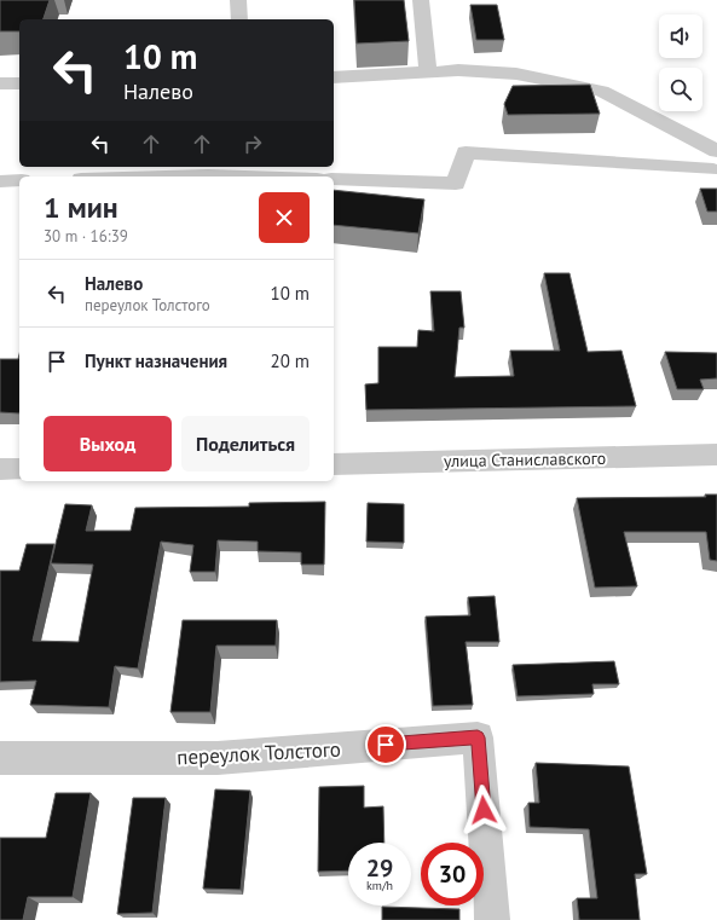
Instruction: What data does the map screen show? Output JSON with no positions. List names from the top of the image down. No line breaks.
{"streets":{"street":["улица Станиславского","переулок Толстого"]},"page":{"turn":["10 m","Налево"],"heading":["1 мин","30 m · 16:39"],"list":[{"name":"Налево","note":"переулок Толстого","value":"10 m"},{"name":"Пункт назначения","value":"20 m"}],"buttons":["Выход","Поделиться"],"speed":"29 km/h","limit":"30"}}
